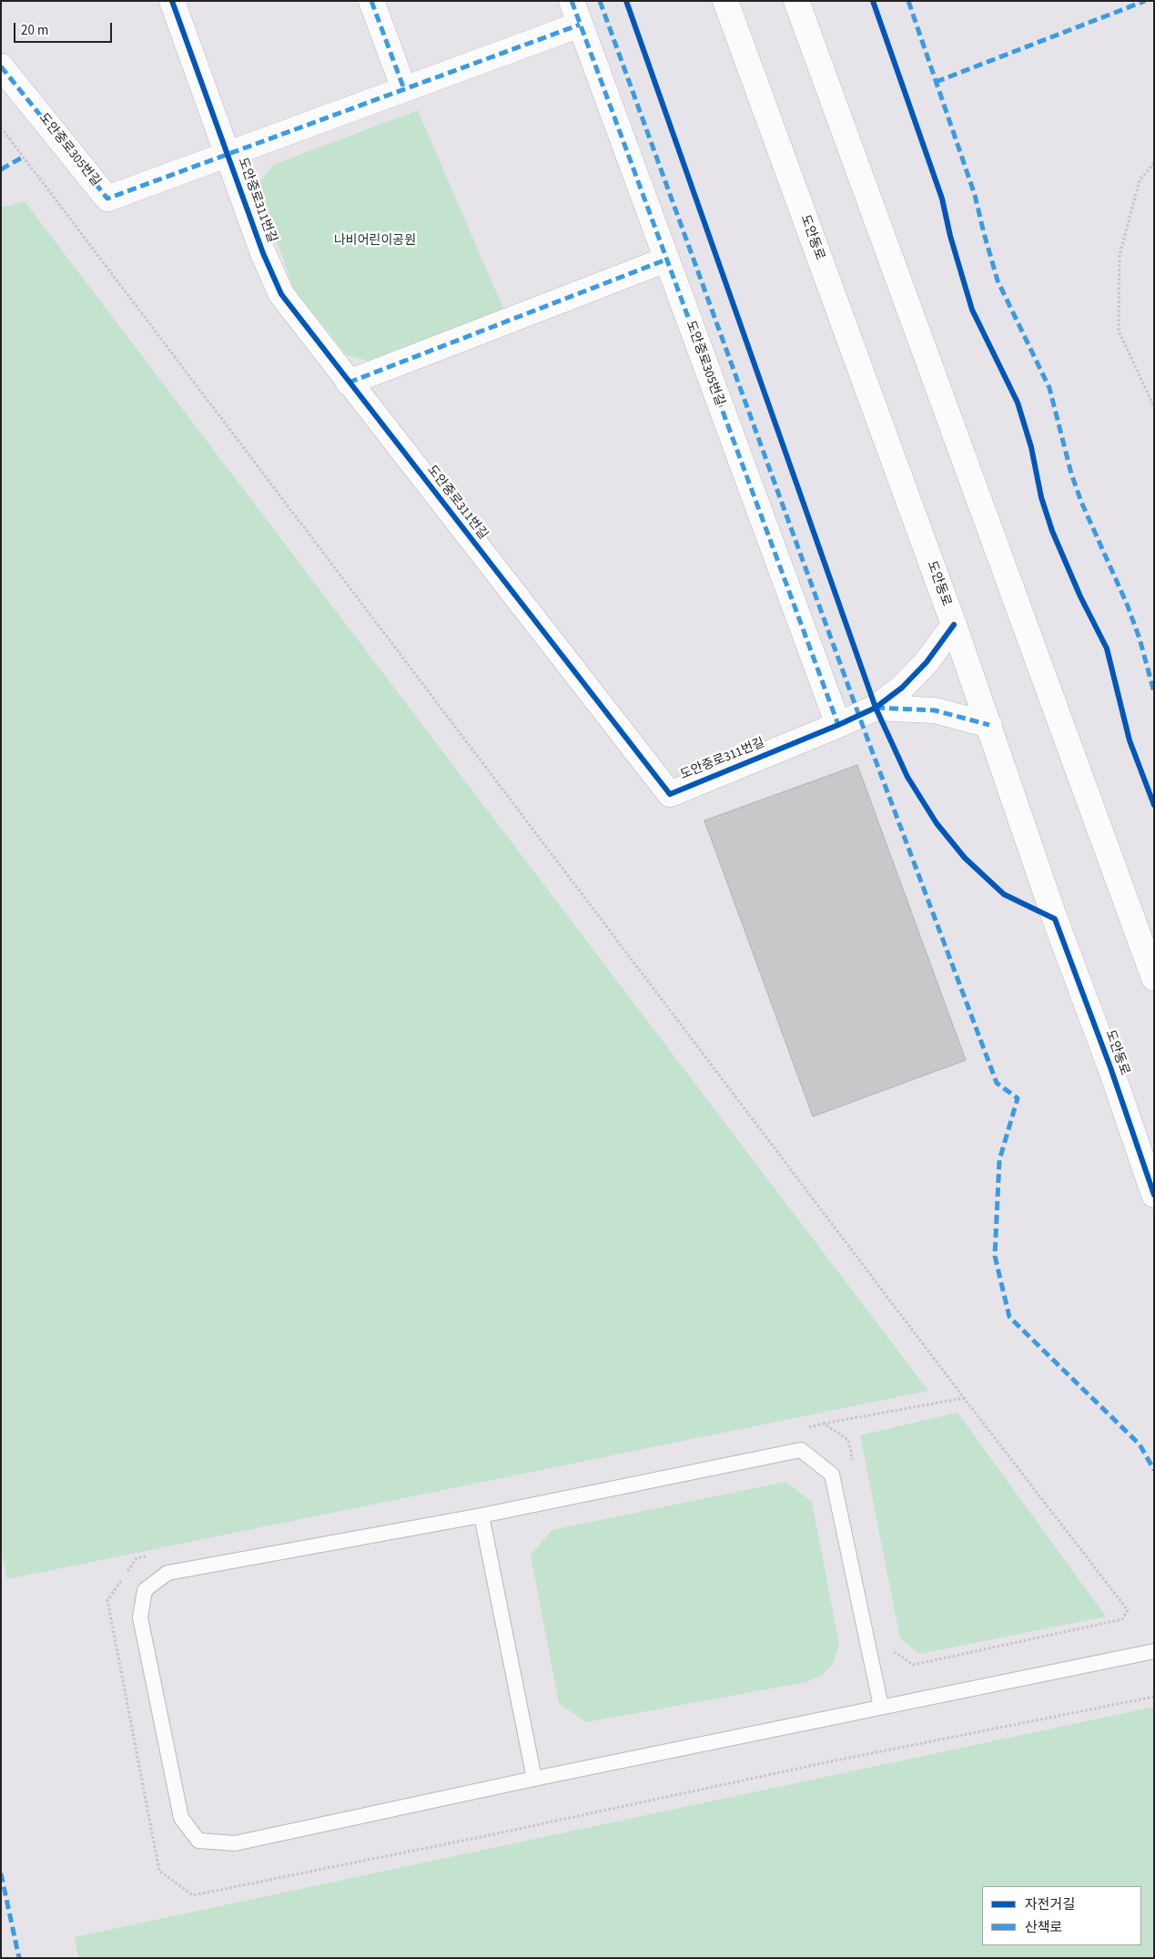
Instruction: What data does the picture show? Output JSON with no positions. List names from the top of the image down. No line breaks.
{"streets":{"street":["도안중로305번길","도안중로311번길","도안동로"]},"crossings":[["도안중로305번길","도안중로311번길"],["도안중로311번길","도안동로"]],"parks":["나비어린이공원"],"legend":["자전거길","산책로"],"scale_bar":"20 m"}
